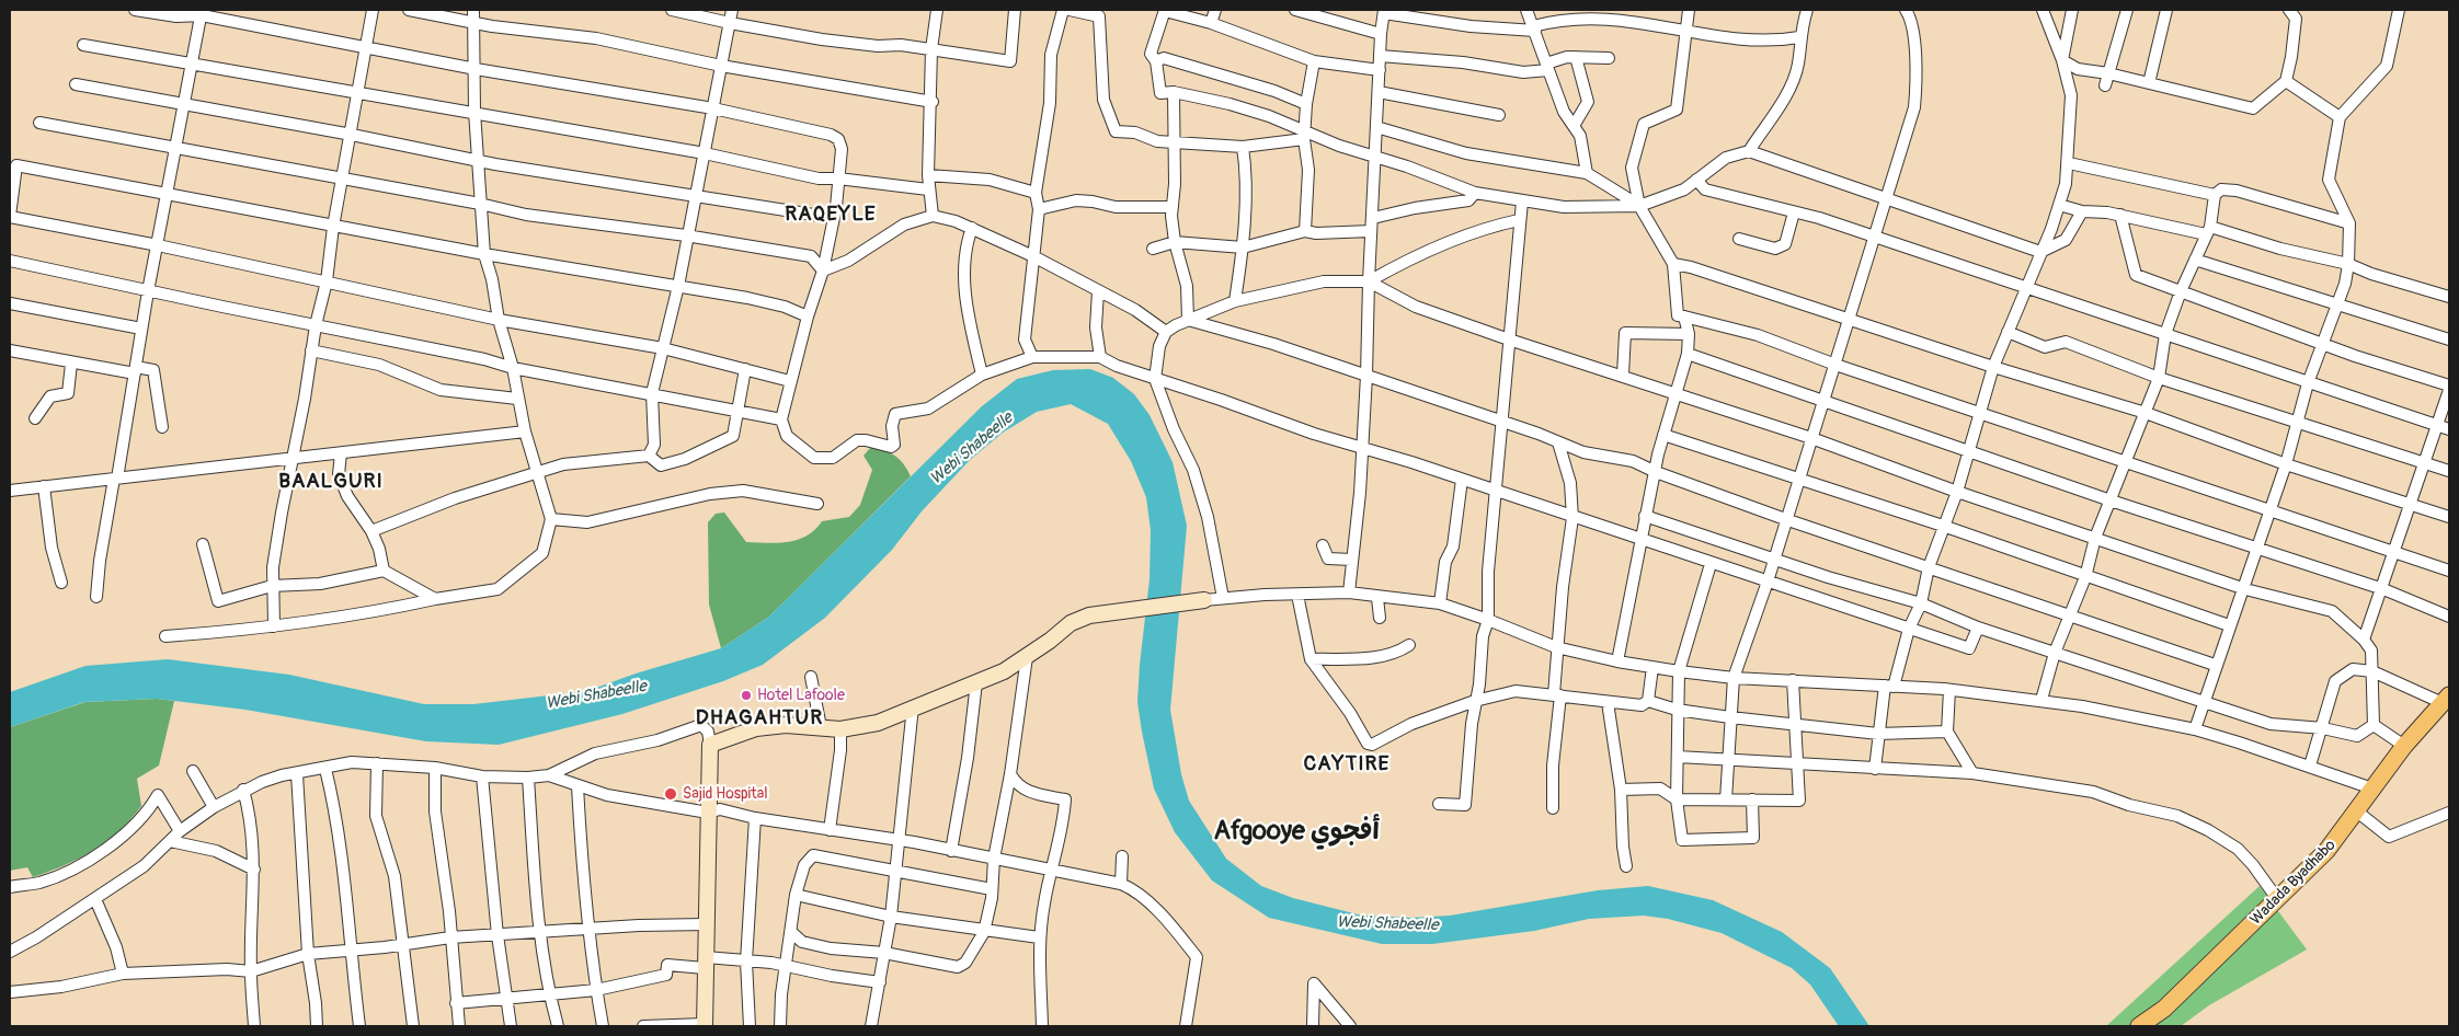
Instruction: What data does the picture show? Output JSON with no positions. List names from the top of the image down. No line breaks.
{"streets":{"main road":["Wadada Byadhabo"]},"districts":["RAQEYLE","BAALGURI","DHAGAHTUR","CAYTIRE","Afgooye أفجوي"],"water":["Webi Shabeelle"],"places":["Hotel Lafoole","Sajid Hospital"]}
